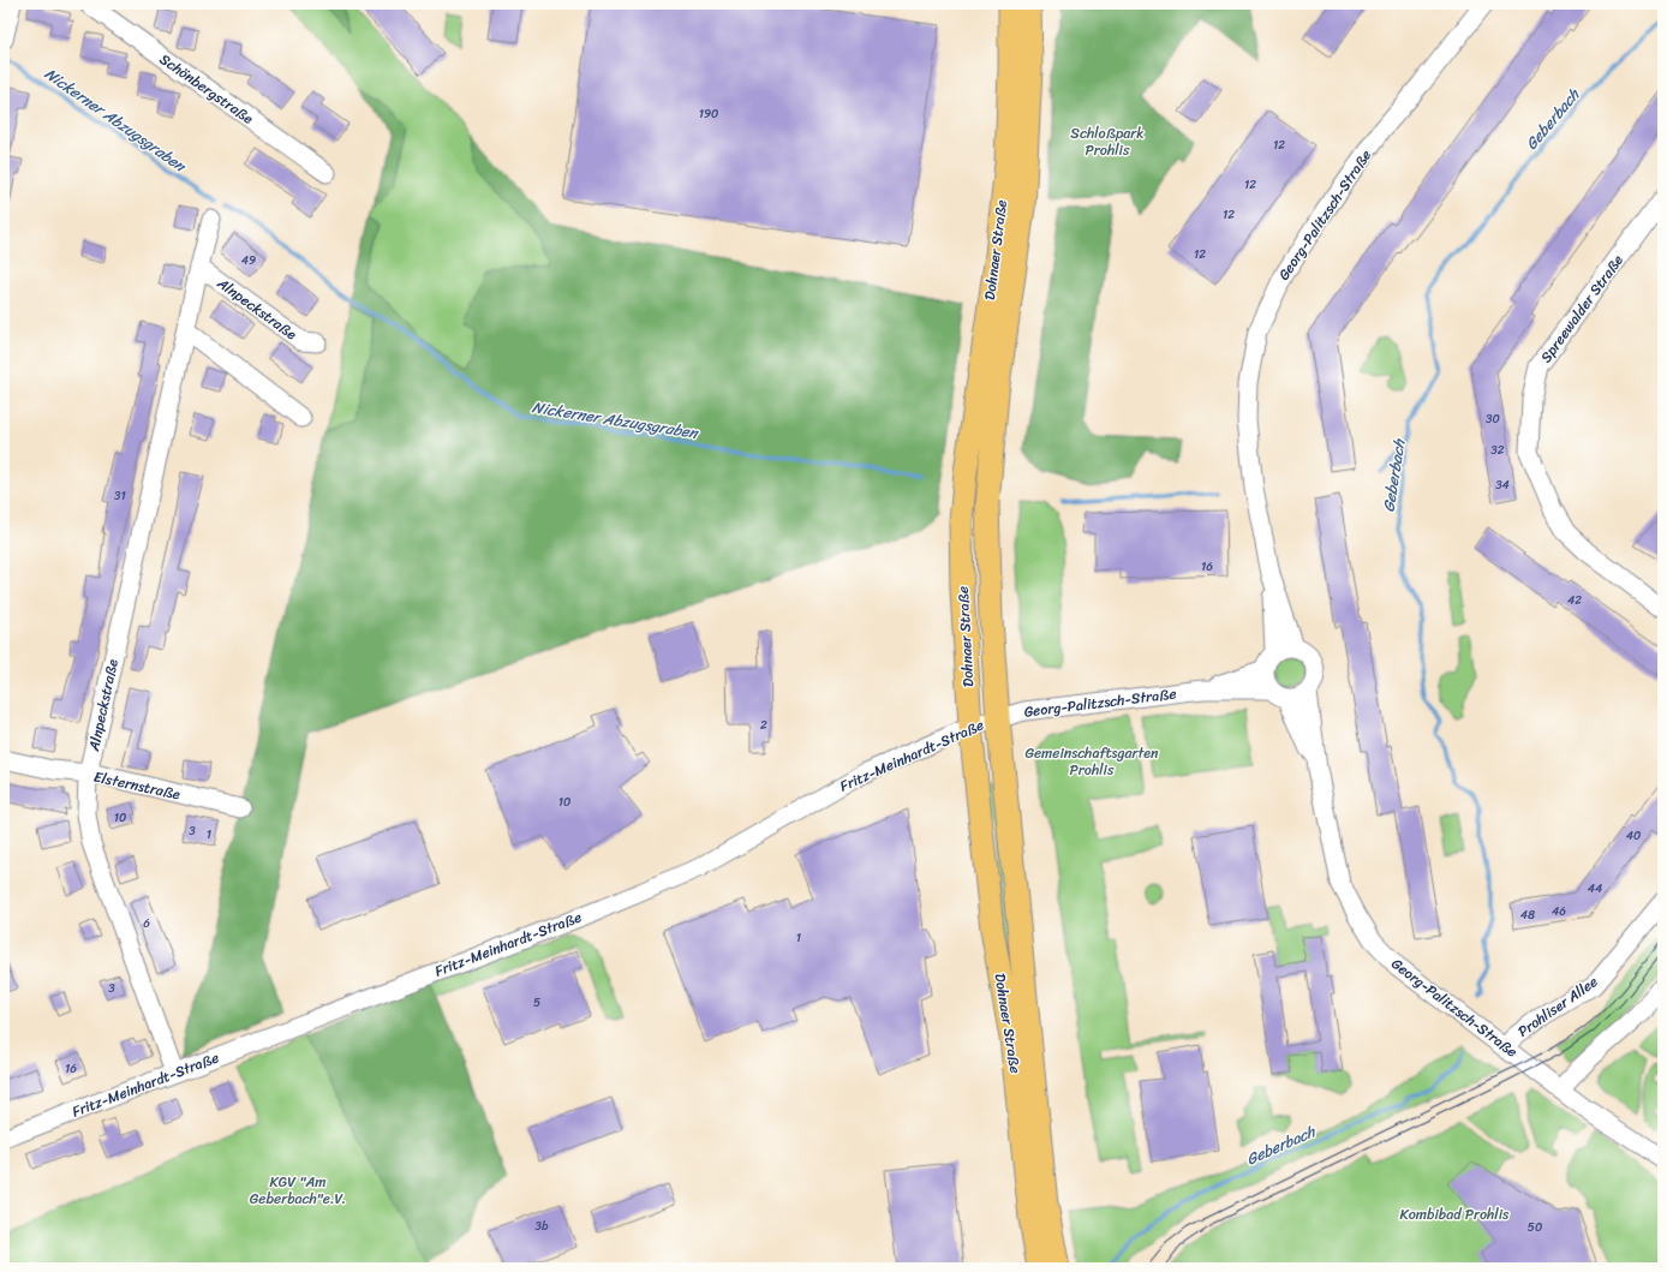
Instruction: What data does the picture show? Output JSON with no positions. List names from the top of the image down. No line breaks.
{"streets":{"main road":["Dohnaer Straße"],"street":["Schönbergstraße","Georg-Palitzsch-Straße","Alnpeckstraße","Spreewalder Straße","Fritz-Meinhardt-Straße","Elsternstraße","Prohliser Allee"]},"crossings":[["Georg-Palitzsch-Straße","Dohnaer Straße"],["Georg-Palitzsch-Straße","Fritz-Meinhardt-Straße"],["Georg-Palitzsch-Straße","Prohliser Allee"],["Dohnaer Straße","Fritz-Meinhardt-Straße"],["Alnpeckstraße","Fritz-Meinhardt-Straße"],["Alnpeckstraße","Elsternstraße"]],"water":["Nickerner Abzugsgraben","Geberbach"],"parks":["Schloßpark Prohlis","Gemeinschaftsgarten Prohlis","KGV \"Am Geberbach\"e.V.","Kombibad Prohlis"],"house_numbers":["190","12","12","12","12","49","30","32","34","31","16","42","2","10","10","3","1","40","44","46","48","6","1","3","5","16","3b","50"]}
